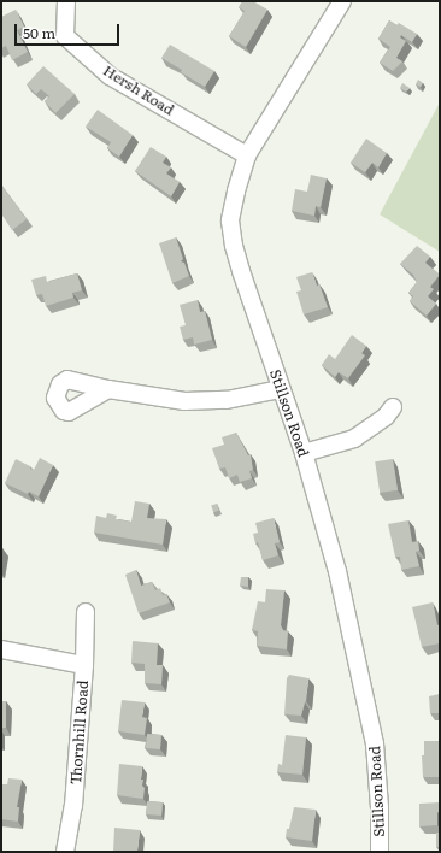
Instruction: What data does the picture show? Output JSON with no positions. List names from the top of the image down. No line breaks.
{"streets":{"street":["Hersh Road","Stillson Road","Thornhill Road"]},"crossings":[["Hersh Road","Stillson Road"]],"scale_bar":"50 m"}
